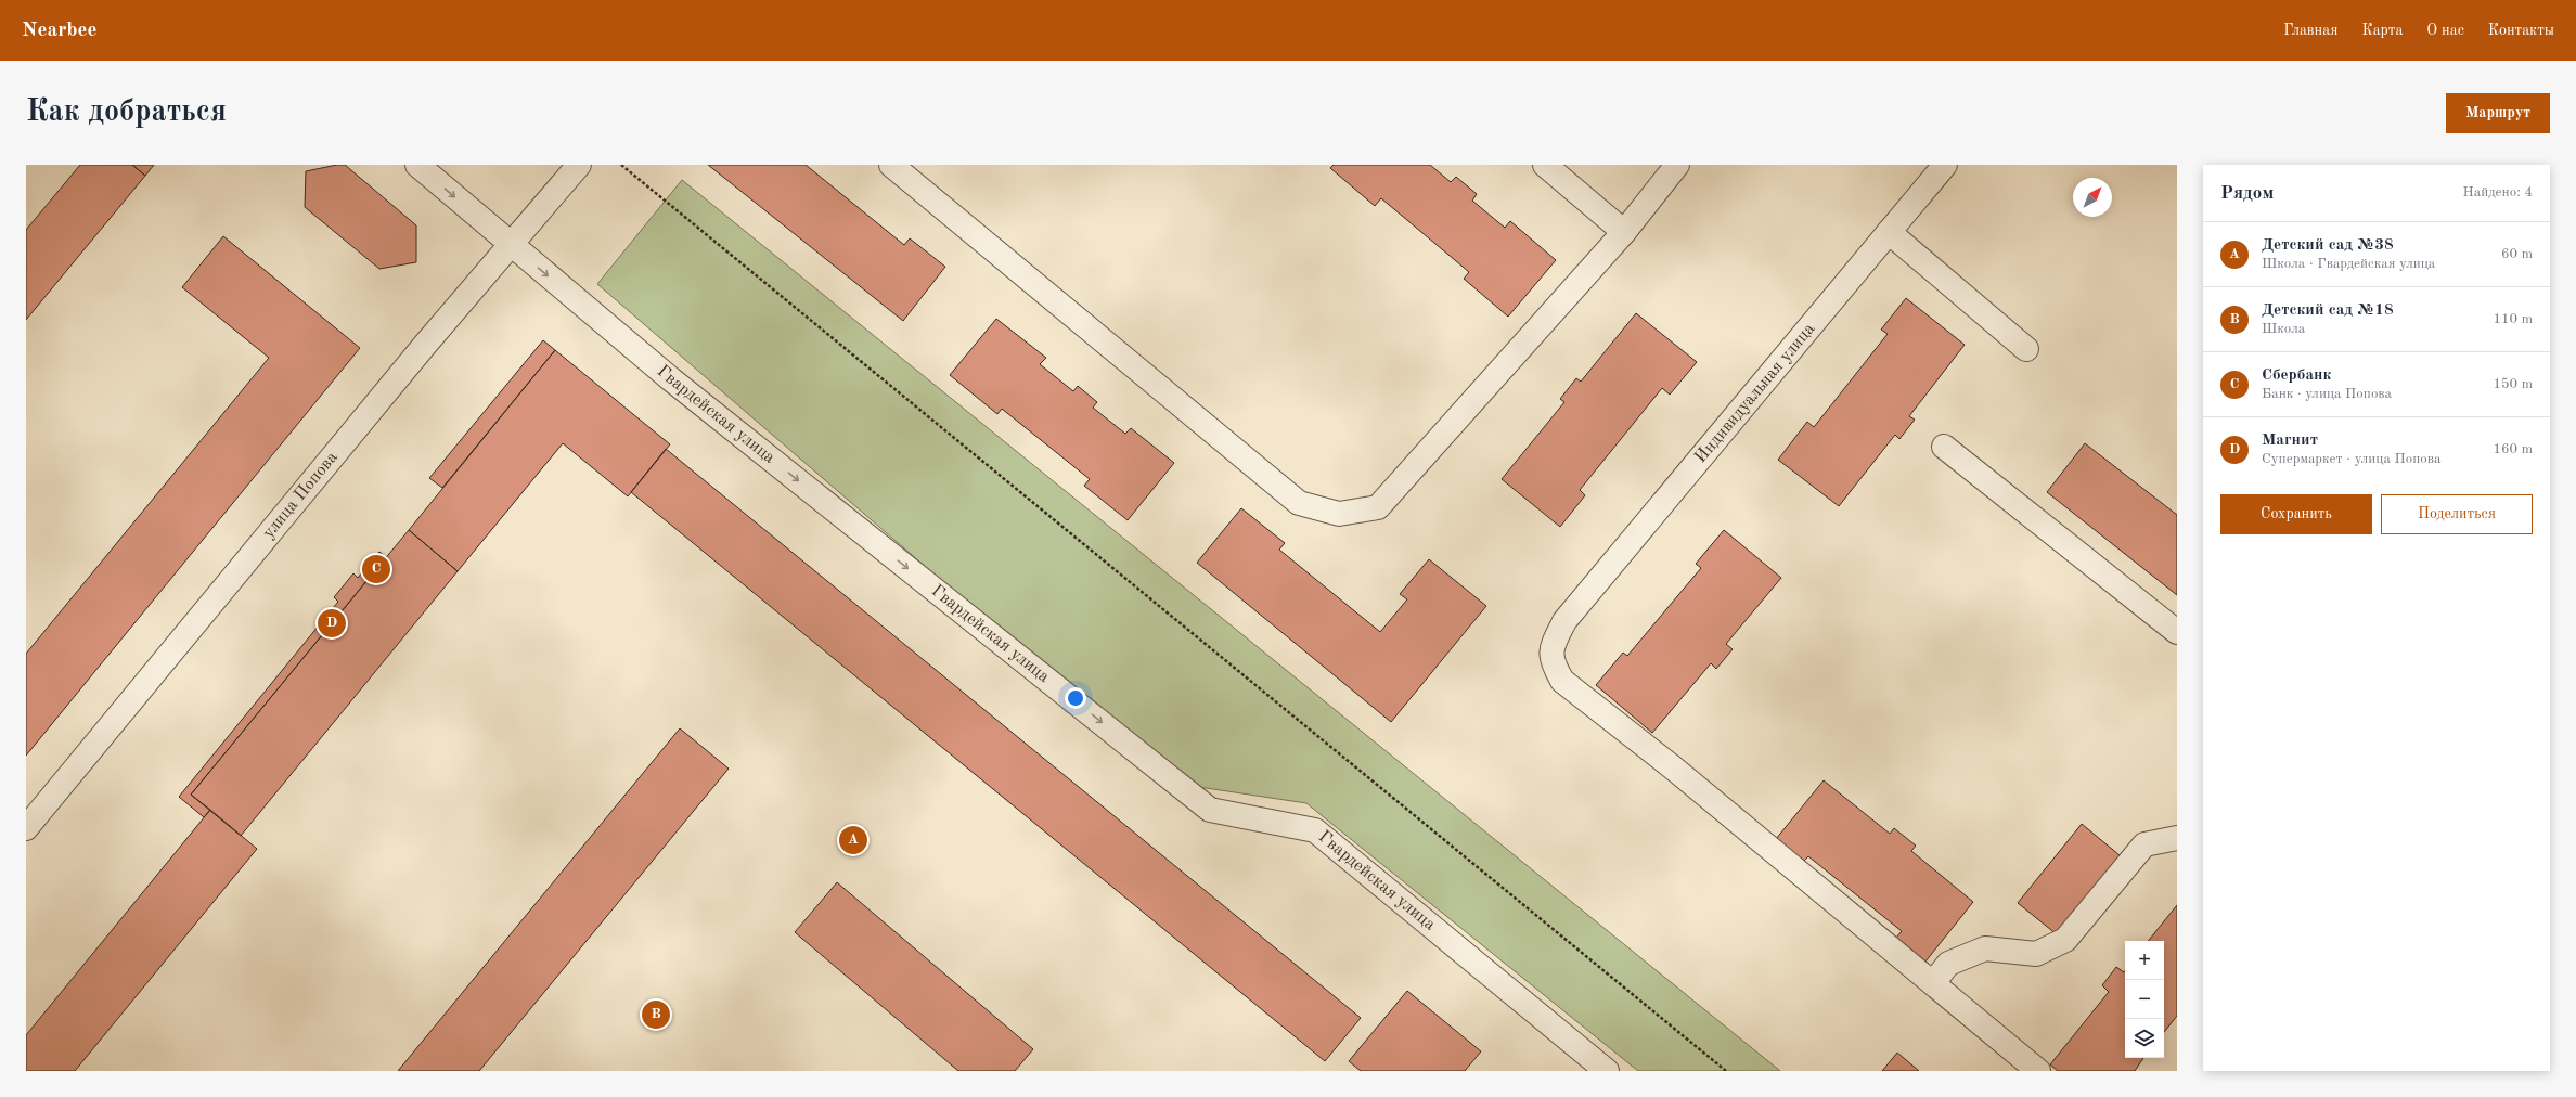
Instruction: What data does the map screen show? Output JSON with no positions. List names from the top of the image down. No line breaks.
{"streets":{"street":["Индивидуальная улица","Гвардейская улица","улица Попова"]},"crossings":[["Гвардейская улица","улица Попова"]],"one_way":["Гвардейская улица"],"north":"top right","page":{"header":"Nearbee","nav":["Главная","Карта","О нас","Контакты"],"buttons":["Маршрут",["Сохранить","Поделиться"]],"title":"Как добраться","heading":["Рядом","Найдено: 4"],"list":[{"mark":"A","name":"Детский сад №38","note":"Школа · Гвардейская улица","value":"60 m"},{"mark":"B","name":"Детский сад №18","note":"Школа","value":"110 m"},{"mark":"C","name":"Сбербанк","note":"Банк · улица Попова","value":"150 m"},{"mark":"D","name":"Магнит","note":"Супермаркет · улица Попова","value":"160 m"}],"pins":["C","D","A","B"],"map_buttons":["+","−"]}}
